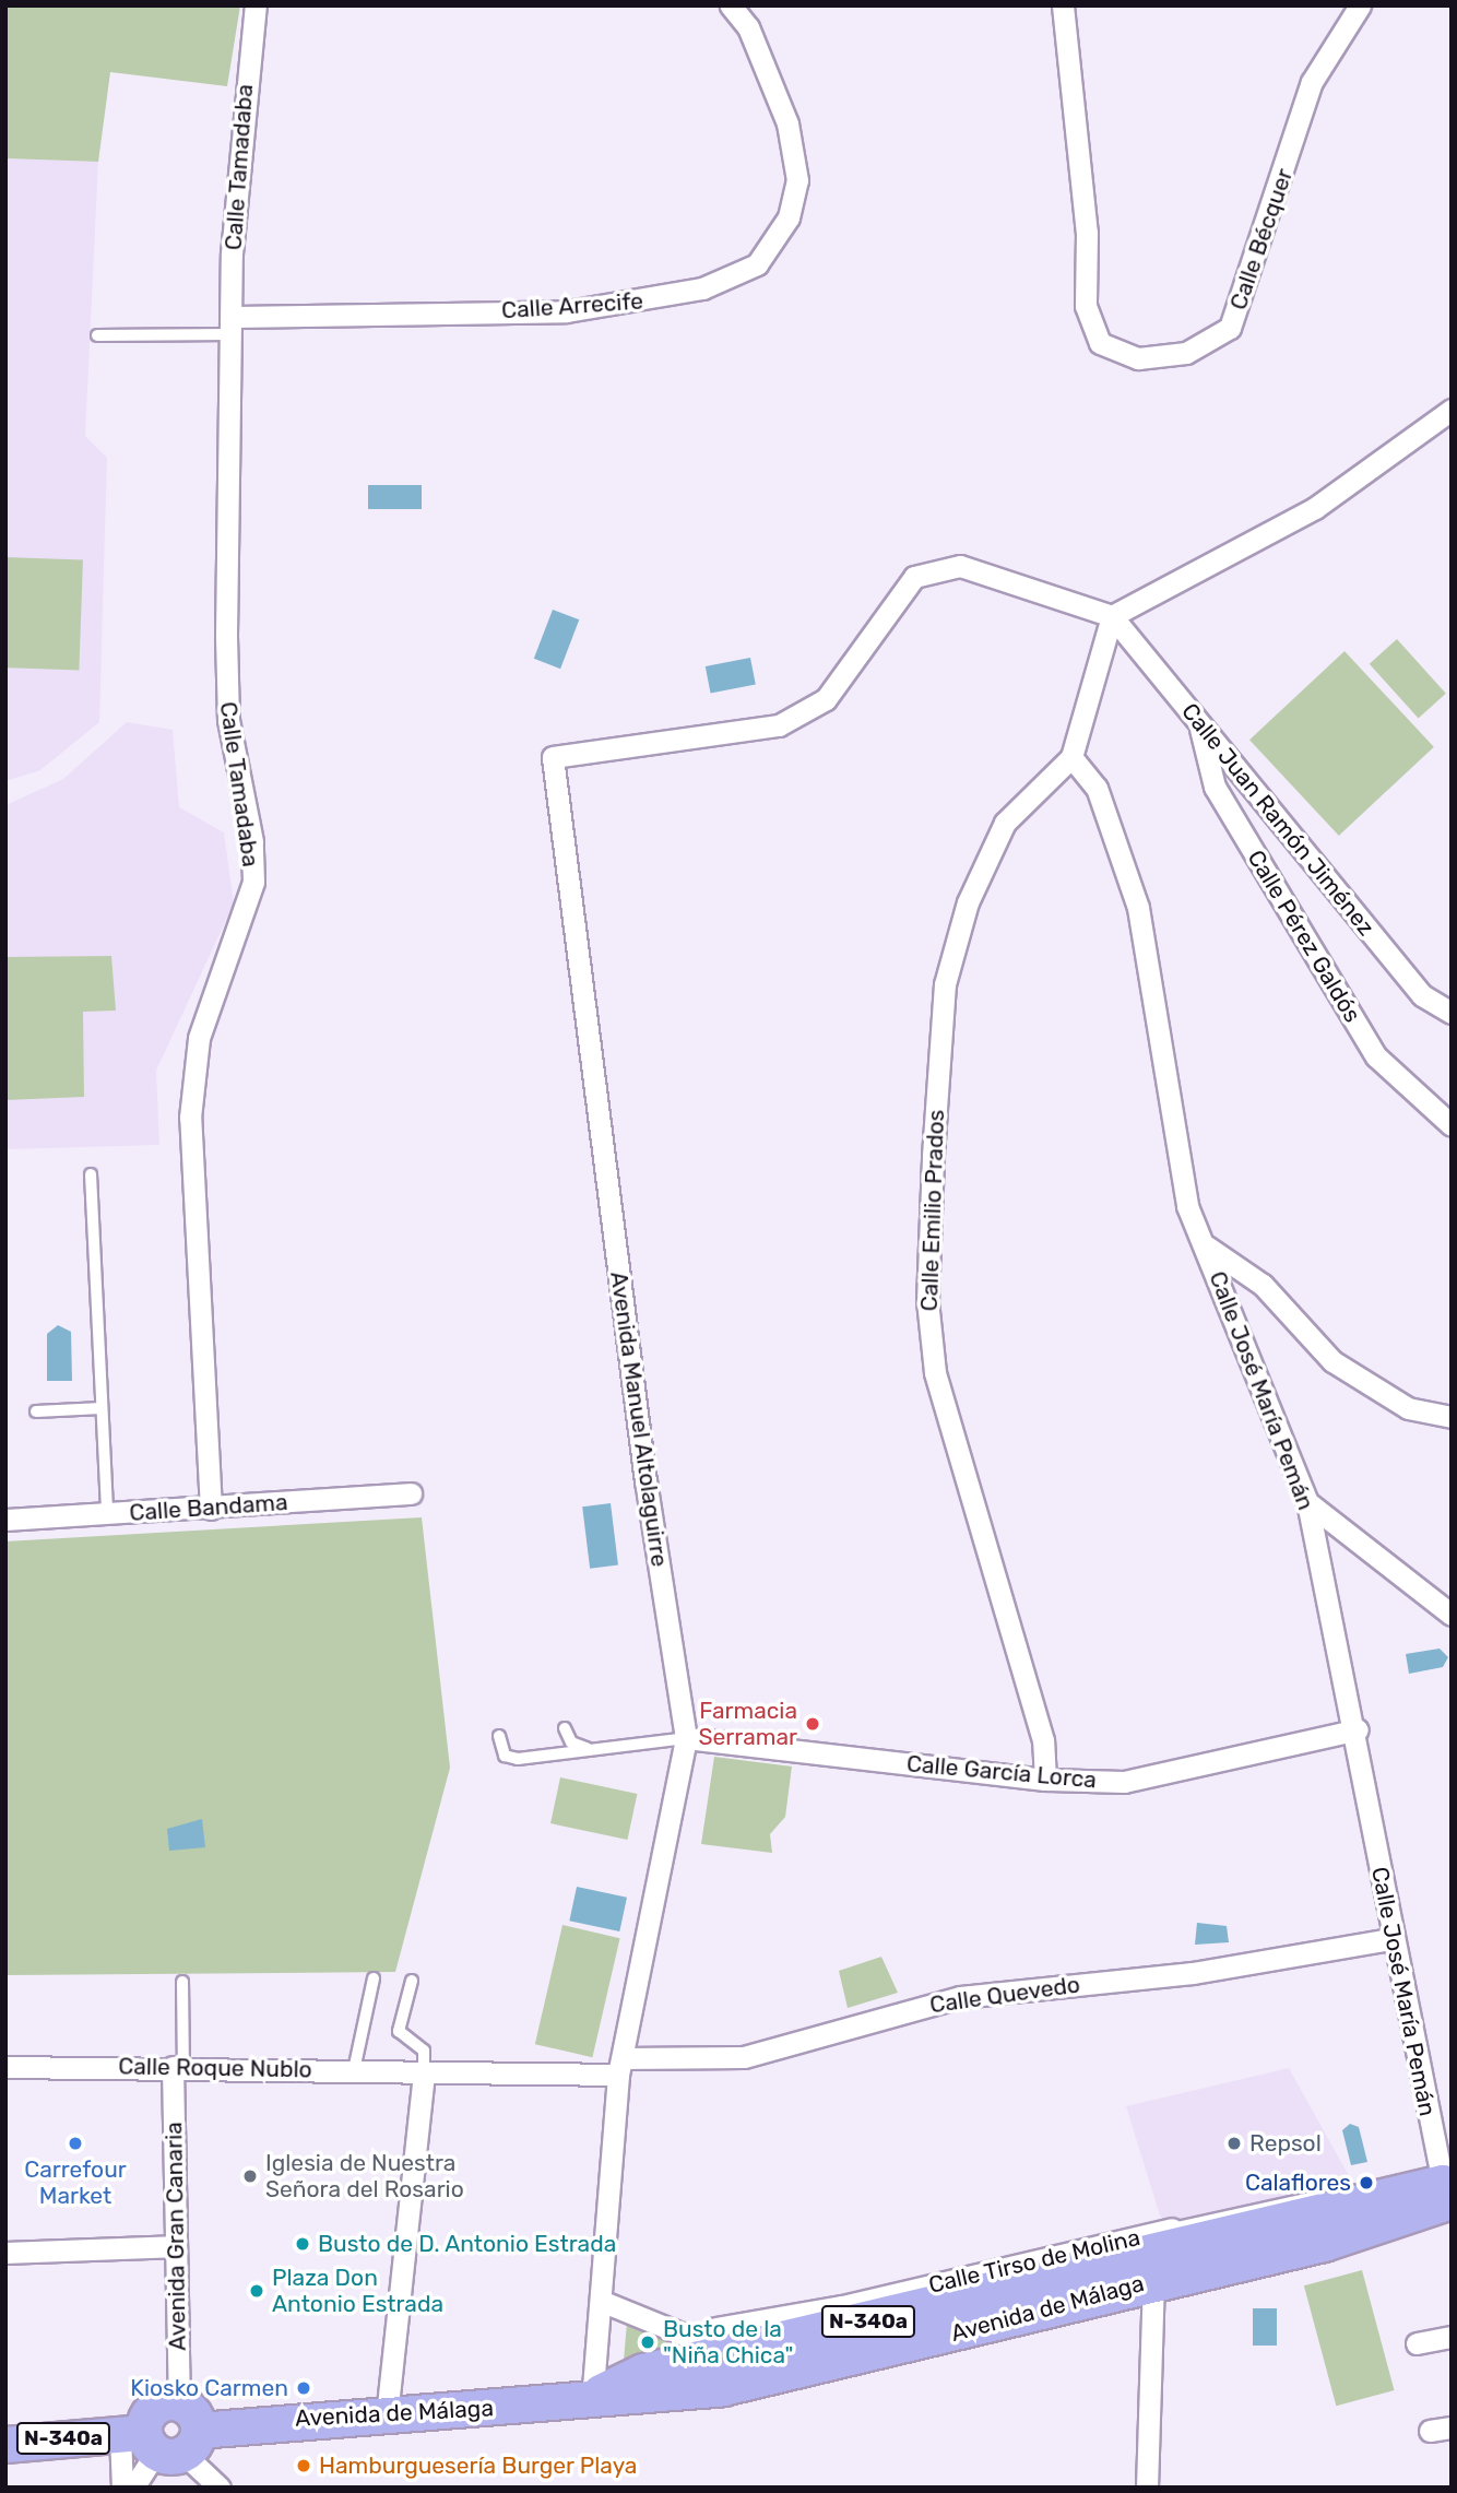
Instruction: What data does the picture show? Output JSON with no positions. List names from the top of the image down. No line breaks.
{"streets":{"main road":["Avenida de Málaga","N-340a"],"street":["Calle Tamadaba","Calle Bécquer","Calle Arrecife","Calle Juan Ramón Jiménez","Calle Pérez Galdós","Calle Emilio Prados","Calle José María Pemán","Avenida Manuel Altolaguirre","Calle Bandama","Calle García Lorca","Calle Quevedo","Calle Roque Nublo","Avenida Gran Canaria","Calle Tirso de Molina"]},"crossings":[["Calle Tamadaba","Calle Arrecife"],["Calle Tamadaba","Calle Bandama"],["Calle Juan Ramón Jiménez","Calle Pérez Galdós"],["Calle Juan Ramón Jiménez","Avenida Manuel Altolaguirre"],["Calle Emilio Prados","Calle José María Pemán"],["Calle Emilio Prados","Calle García Lorca"],["Calle José María Pemán","Calle García Lorca"],["Calle José María Pemán","Calle Quevedo"],["Calle José María Pemán","Avenida de Málaga"],["Avenida Manuel Altolaguirre","Calle García Lorca"],["Avenida Manuel Altolaguirre","Calle Quevedo"],["Avenida Manuel Altolaguirre","Avenida de Málaga"],["Calle Roque Nublo","Avenida Gran Canaria"],["Avenida Gran Canaria","Avenida de Málaga"],["Calle Tirso de Molina","Avenida de Málaga"]],"places":["Farmacia Serramar","Carrefour Market","Repsol","Iglesia de Nuestra Señora del Rosario","Calaflores","Busto de D. Antonio Estrada","Plaza Don Antonio Estrada","Busto de la \"Niña Chica\"","Kiosko Carmen","Hamburguesería Burger Playa"]}
